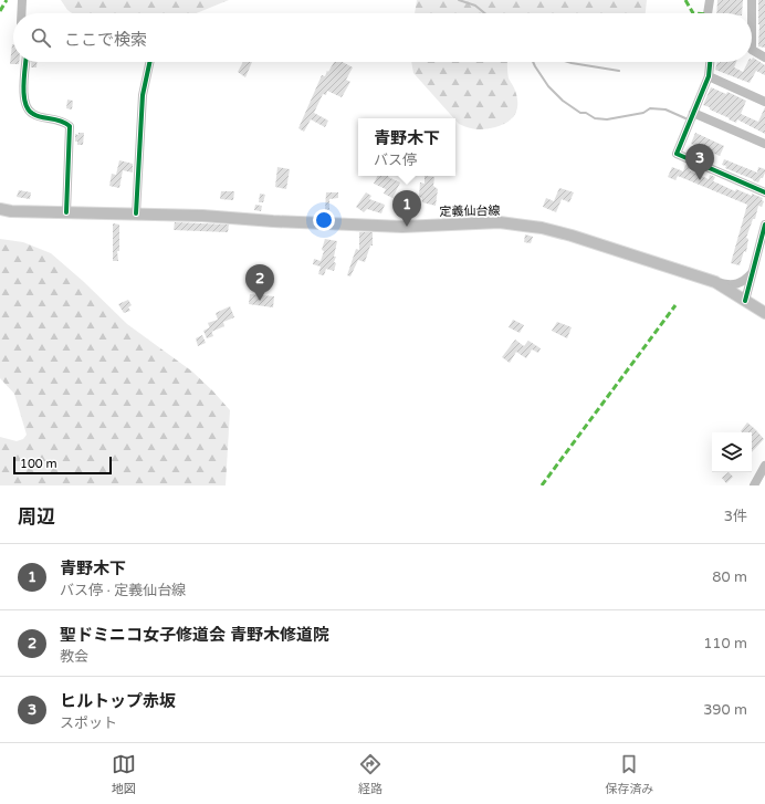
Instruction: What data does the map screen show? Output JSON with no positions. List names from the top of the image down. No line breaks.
{"streets":{"main road":["定義仙台線"]},"scale_bar":"100 m","page":{"search":"ここで検索","popup":["青野木下","バス停"],"pins":["3","1","2"],"scale":"100 m","heading":["周辺","3件"],"list":[{"mark":"1","name":"青野木下","note":"バス停 · 定義仙台線","value":"80 m"},{"mark":"2","name":"聖ドミニコ女子修道会 青野木修道院","note":"教会","value":"110 m"},{"mark":"3","name":"ヒルトップ赤坂","note":"スポット","value":"390 m"}],"nav":["地図","経路","保存済み"]}}
